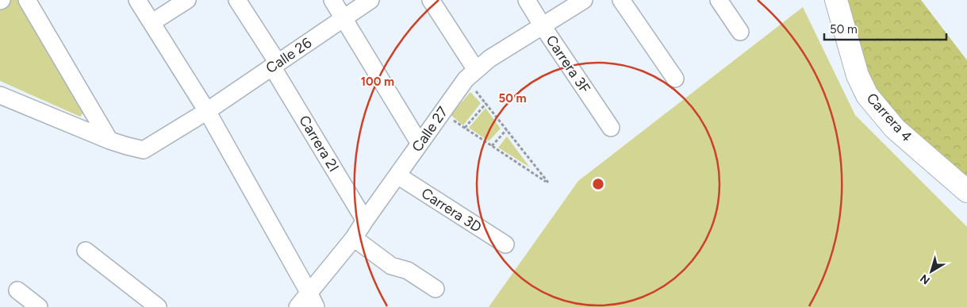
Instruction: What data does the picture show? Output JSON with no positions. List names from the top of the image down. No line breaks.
{"streets":{"main road":["Carrera 4"],"street":["Calle 26","Carrera 3F","Calle 27","Carrera 2I","Carrera 3D"]},"crossings":[["Calle 26","Carrera 2I"],["Carrera 3F","Calle 27"],["Calle 27","Carrera 2I"],["Calle 27","Carrera 3D"]],"scale_bar":"50 m","north":"bottom left","rings":["100 m","50 m"]}
